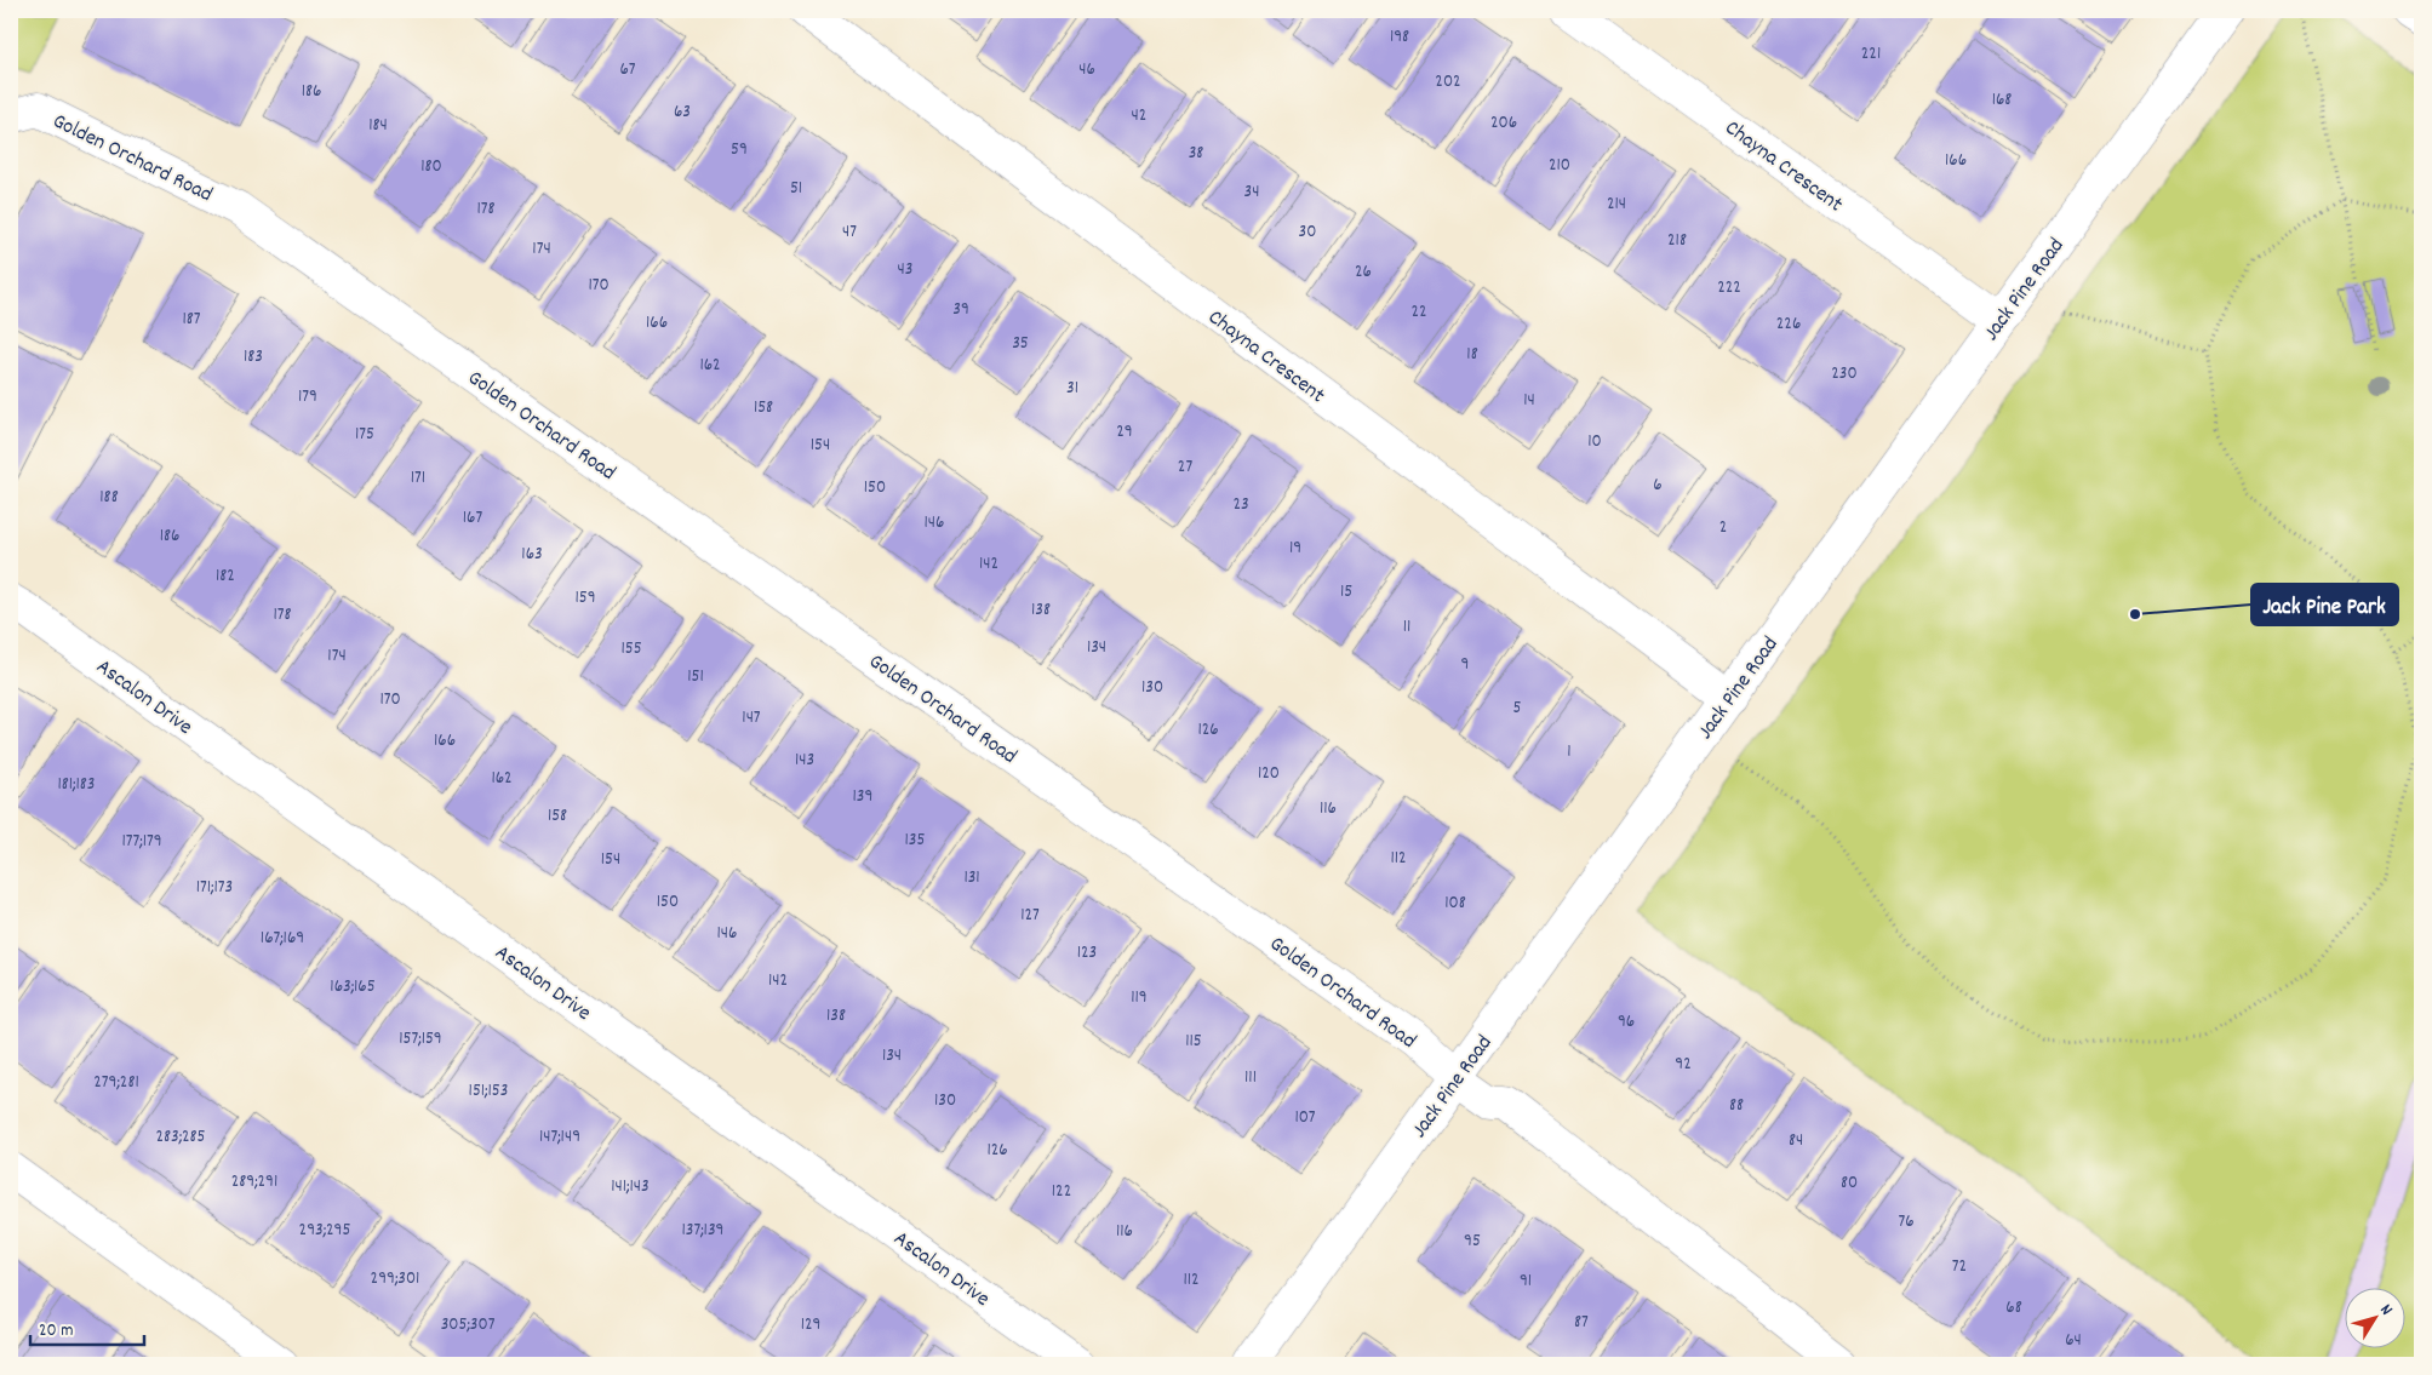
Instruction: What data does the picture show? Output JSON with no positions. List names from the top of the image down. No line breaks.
{"streets":{"street":["Golden Orchard Road","Chayna Crescent","Jack Pine Road","Ascalon Drive"]},"crossings":[["Golden Orchard Road","Jack Pine Road"],["Chayna Crescent","Jack Pine Road"]],"places":["Jack Pine Park"],"house_numbers":["198","221","67","46","202","186","168","63","42","206","184","59","38","166","210","180","51","34","214","178","47","30","218","174","43","26","170","222","39","22","187","166","226","35","18","183","162","230","31","179","14","158","29","175","10","154","27","171","6","150","188","23","167","146","2","186","19","163","142","182","15","159","138","178","11","134","155","174","9","151","130","170","5","147","126","166","1","143","120","162","181;183","139","116","158","135","177;179","112","154","131","171;173","150","108","127","146","167;169","123","142","163;165","119","138","96","157;159","115","134","92","111","279;281","151;153","130","88","107","283;285","147;149","84","126","289;291","80","141;143","122","76","293;295","137;139","116","95","72","299;301","112","91","68","87","305;307","129","64"],"scale_bar":"20 m","north":"top right"}
